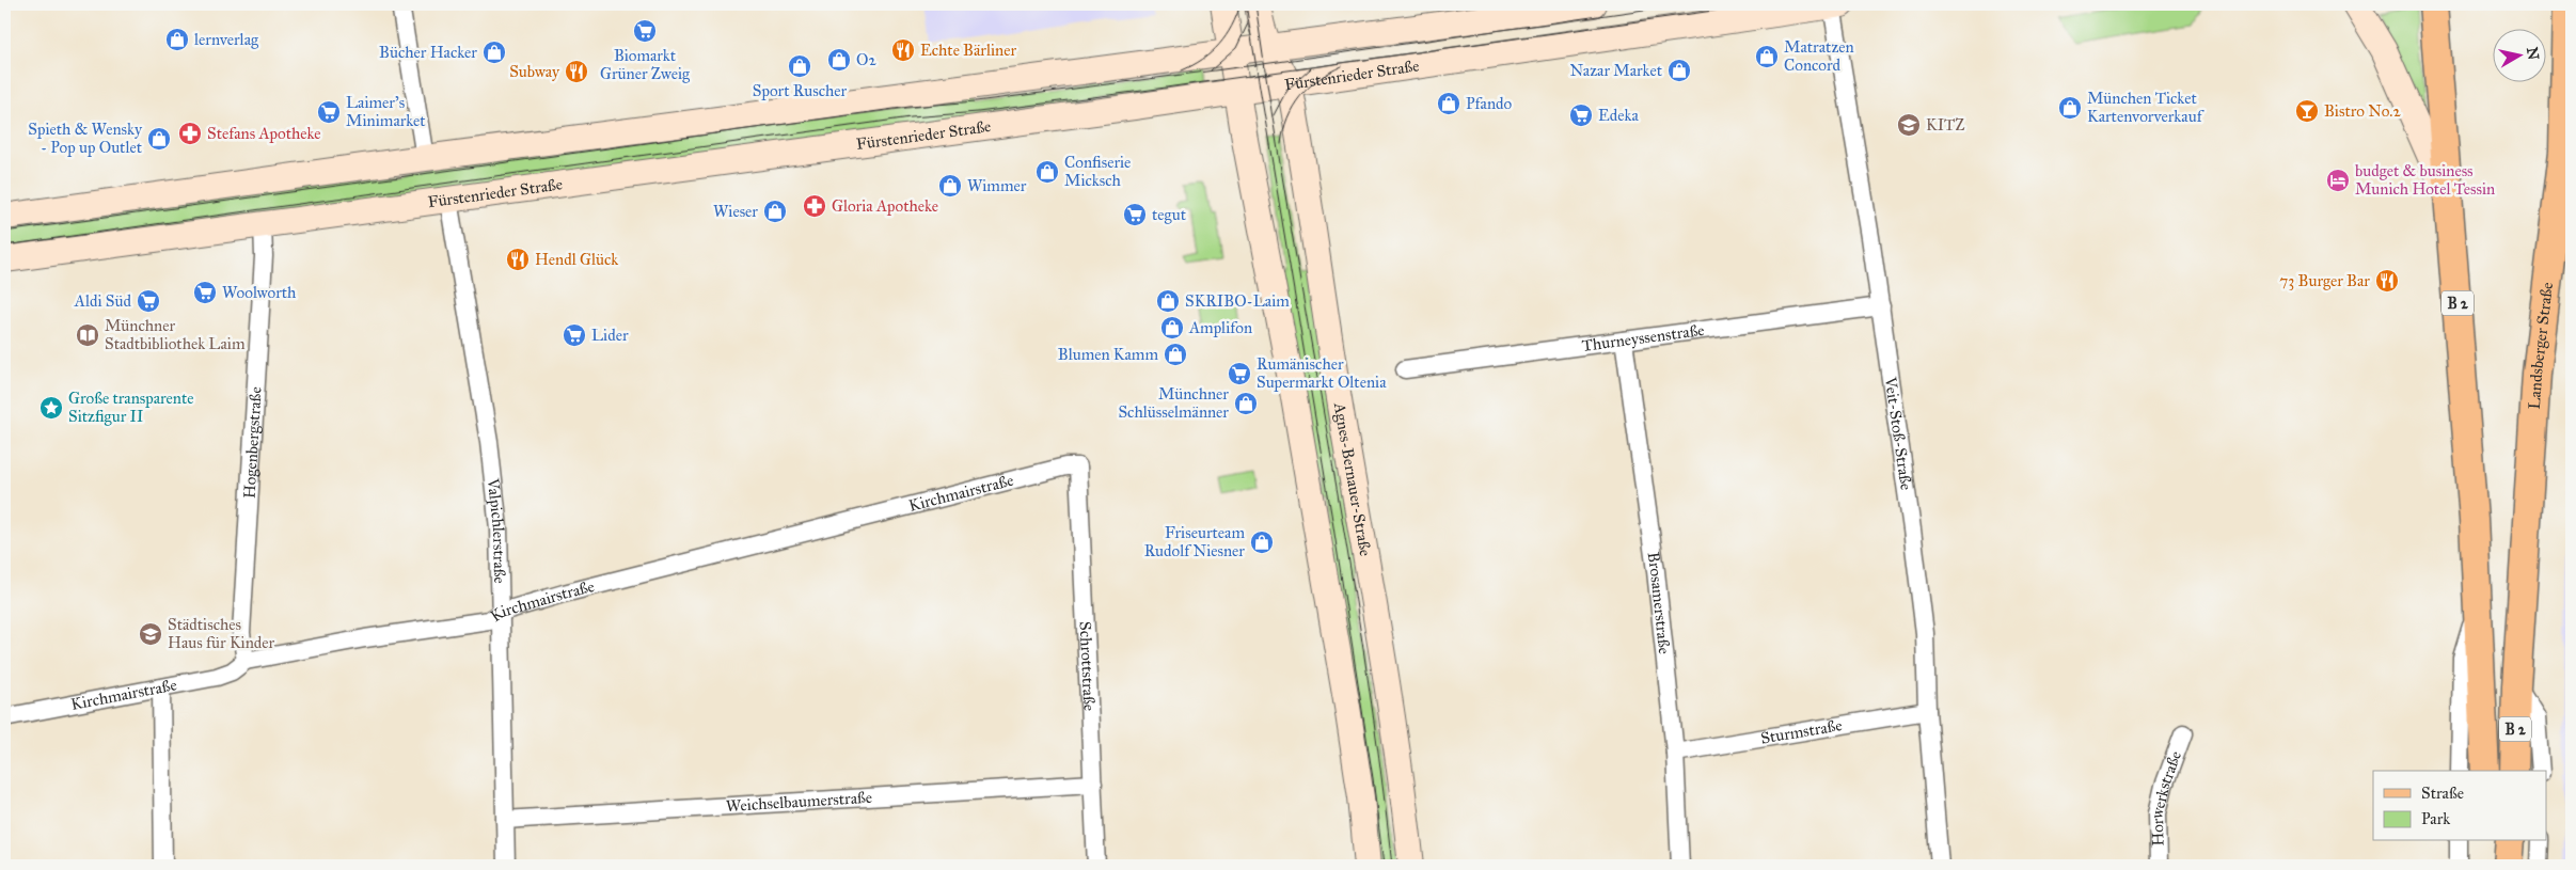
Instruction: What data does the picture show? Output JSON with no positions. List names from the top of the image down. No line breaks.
{"streets":{"main road":["Fürstenrieder Straße","B 2","Landsberger Straße","Agnes-Bernauer-Straße"],"street":["Thurneyssenstraße","Veit-Stoß-Straße","Hogenbergstraße","Kirchmairstraße","Valpichlerstraße","Brosamerstraße","Schrottstraße","Sturmstraße","Horwerkstraße","Weichselbaumerstraße"]},"crossings":[["Fürstenrieder Straße","Veit-Stoß-Straße"],["Fürstenrieder Straße","Hogenbergstraße"],["Fürstenrieder Straße","Agnes-Bernauer-Straße"],["Fürstenrieder Straße","Valpichlerstraße"],["Thurneyssenstraße","Veit-Stoß-Straße"],["Thurneyssenstraße","Brosamerstraße"],["Veit-Stoß-Straße","Sturmstraße"],["Hogenbergstraße","Kirchmairstraße"],["Kirchmairstraße","Valpichlerstraße"],["Kirchmairstraße","Schrottstraße"],["Valpichlerstraße","Weichselbaumerstraße"],["Brosamerstraße","Sturmstraße"],["Schrottstraße","Weichselbaumerstraße"]],"places":{"supermarket":["Biomarkt Grüner Zweig","Laimer's Minimarket","Edeka","tegut","Woolworth","Aldi Süd","Lider","Rumänischer Supermarkt Oltenia"],"shop":["lernverlag","Bücher Hacker","Matratzen Concord","O2","Sport Ruscher","Nazar Market","Pfando","München Ticket Kartenvorverkauf","Spieth & Wensky - Pop up Outlet","Confiserie Micksch","Wimmer","Wieser","SKRIBO-Laim","Amplifon","Blumen Kamm","Münchner Schlüsselmänner","Friseurteam Rudolf Niesner"],"restaurant":["Echte Bärliner","Subway","Hendl Glück","73 Burger Bar"],"bar":["Bistro No.2"],"school or university":["KITZ","Städtisches Haus für Kinder"],"pharmacy":["Stefans Apotheke","Gloria Apotheke"],"hotel":["budget & business Munich Hotel Tessin"],"library":["Münchner Stadtbibliothek Laim"],"place":["Große transparente Sitzfigur II"]},"legend":["Straße","Park"],"north":"right"}
